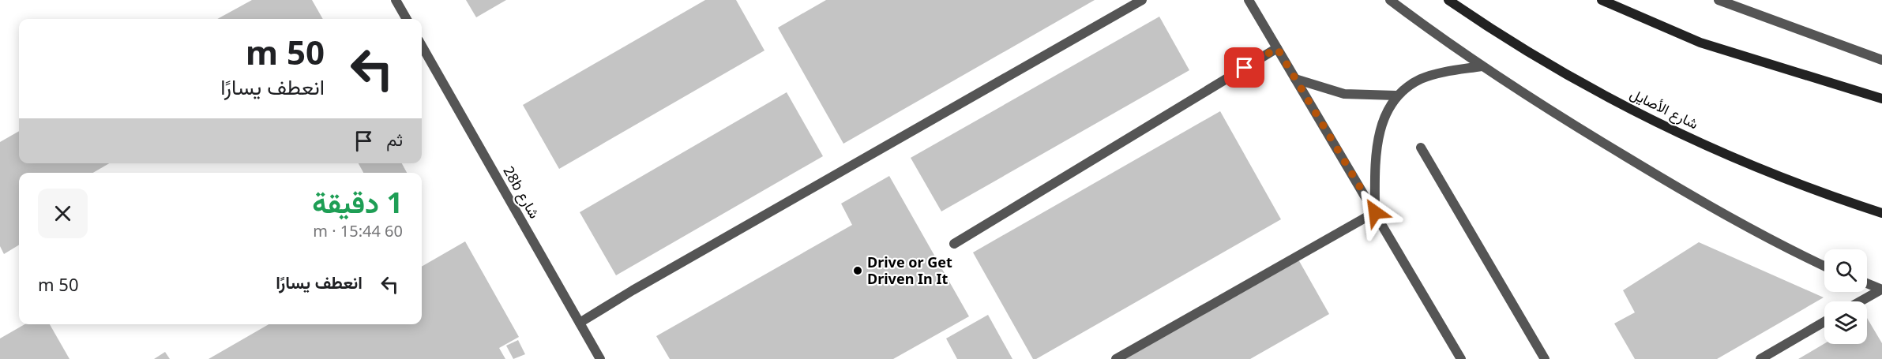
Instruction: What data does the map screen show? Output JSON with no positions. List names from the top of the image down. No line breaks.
{"streets":{"main road":["شارع الأصايل"],"street":["28b شارع"]},"places":["Drive or Get Driven In It"],"page":{"turn":["50 m","انعطف يسارًا"],"then":"ثم","heading":["1 دقيقة","60 m · 15:44"],"list":[{"name":"انعطف يسارًا","value":"50 m"}]}}
